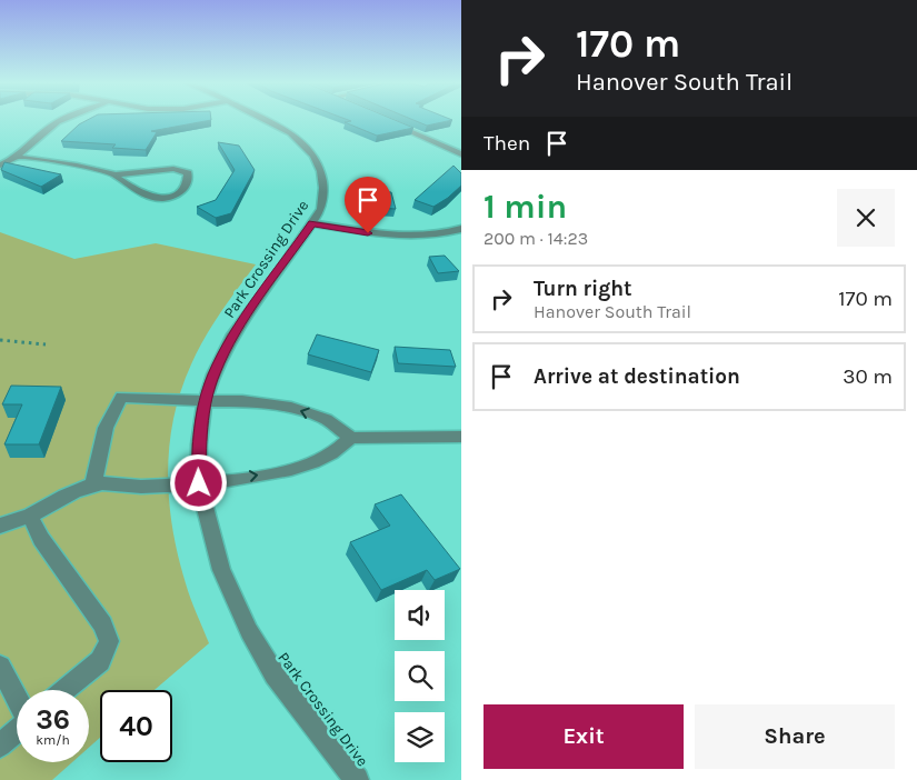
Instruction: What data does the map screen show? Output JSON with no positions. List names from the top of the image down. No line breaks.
{"streets":{"street":["Park Crossing Drive"]},"page":{"turn":["170 m","Hanover South Trail"],"then":"Then","heading":["1 min","200 m · 14:23"],"list":[{"name":"Turn right","note":"Hanover South Trail","value":"170 m"},{"name":"Arrive at destination","value":"30 m"}],"speed":"36 km/h","limit":"40","buttons":["Exit","Share"]}}
